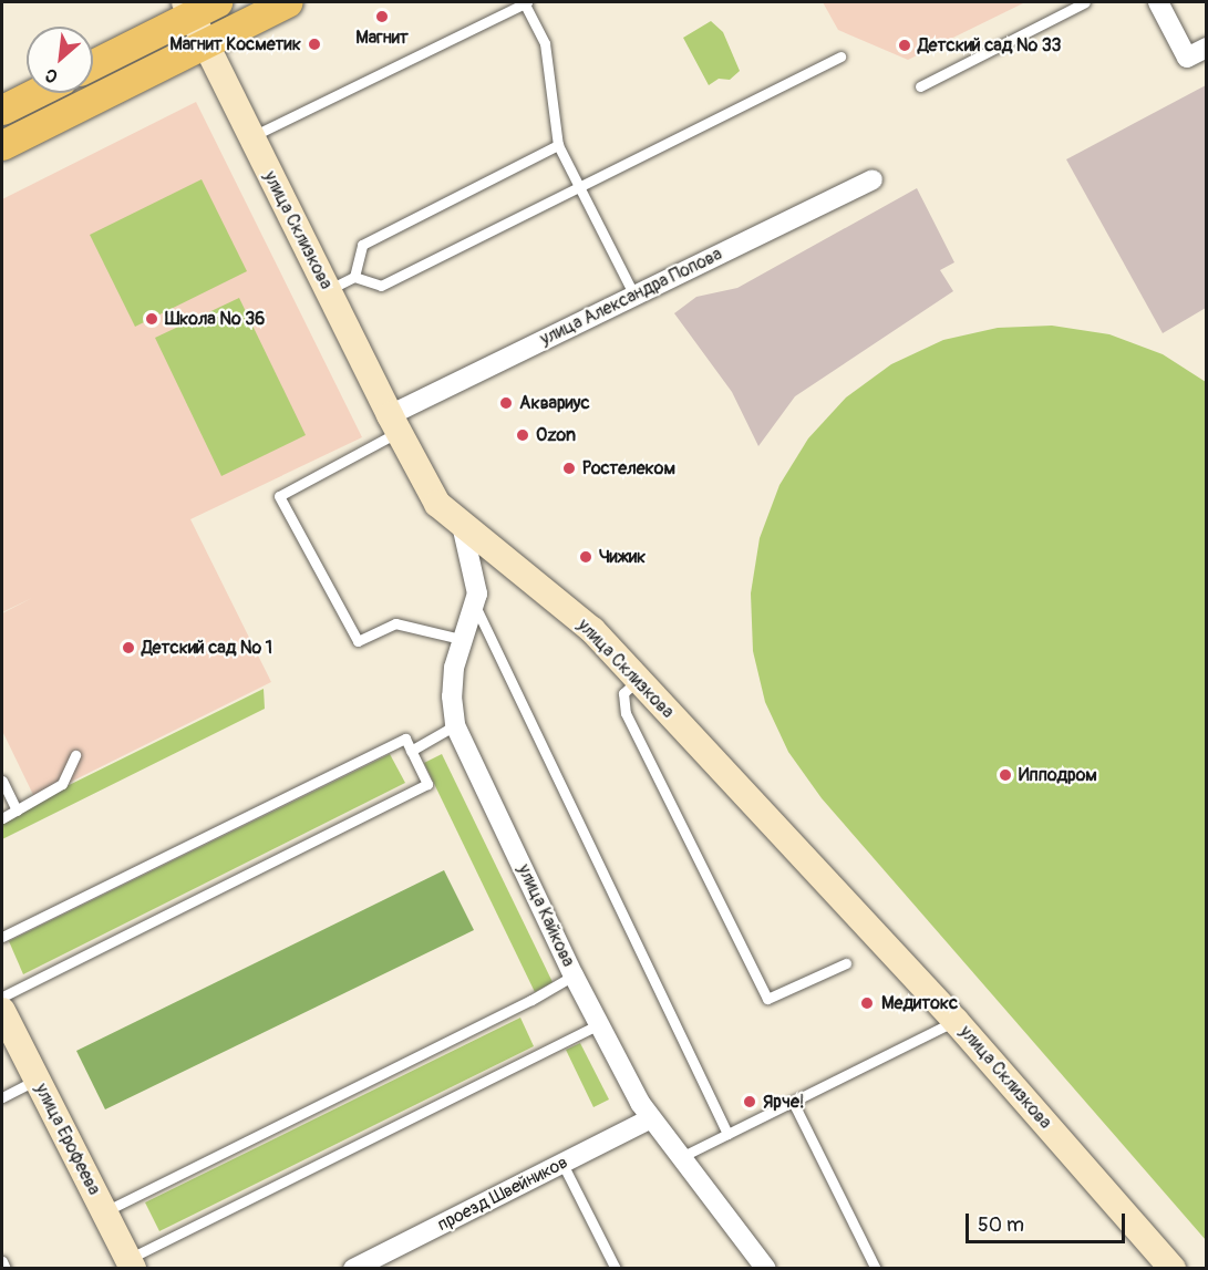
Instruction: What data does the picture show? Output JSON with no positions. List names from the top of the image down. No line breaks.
{"streets":{"street":["улица Склизкова","улица Александра Попова","улица Кайкова","улица Ерофеева","проезд Швейников"]},"crossings":[["улица Склизкова","улица Александра Попова"],["улица Склизкова","улица Кайкова"],["улица Кайкова","проезд Швейников"]],"places":["Магнит","Магнит Косметик","Детский сад № 33","Школа № 36","Аквариус","Ozon","Ростелеком","Чижик","Детский сад № 1","Ипподром","Медитокс","Ярче!"],"scale_bar":"50 m","north":"bottom left"}
